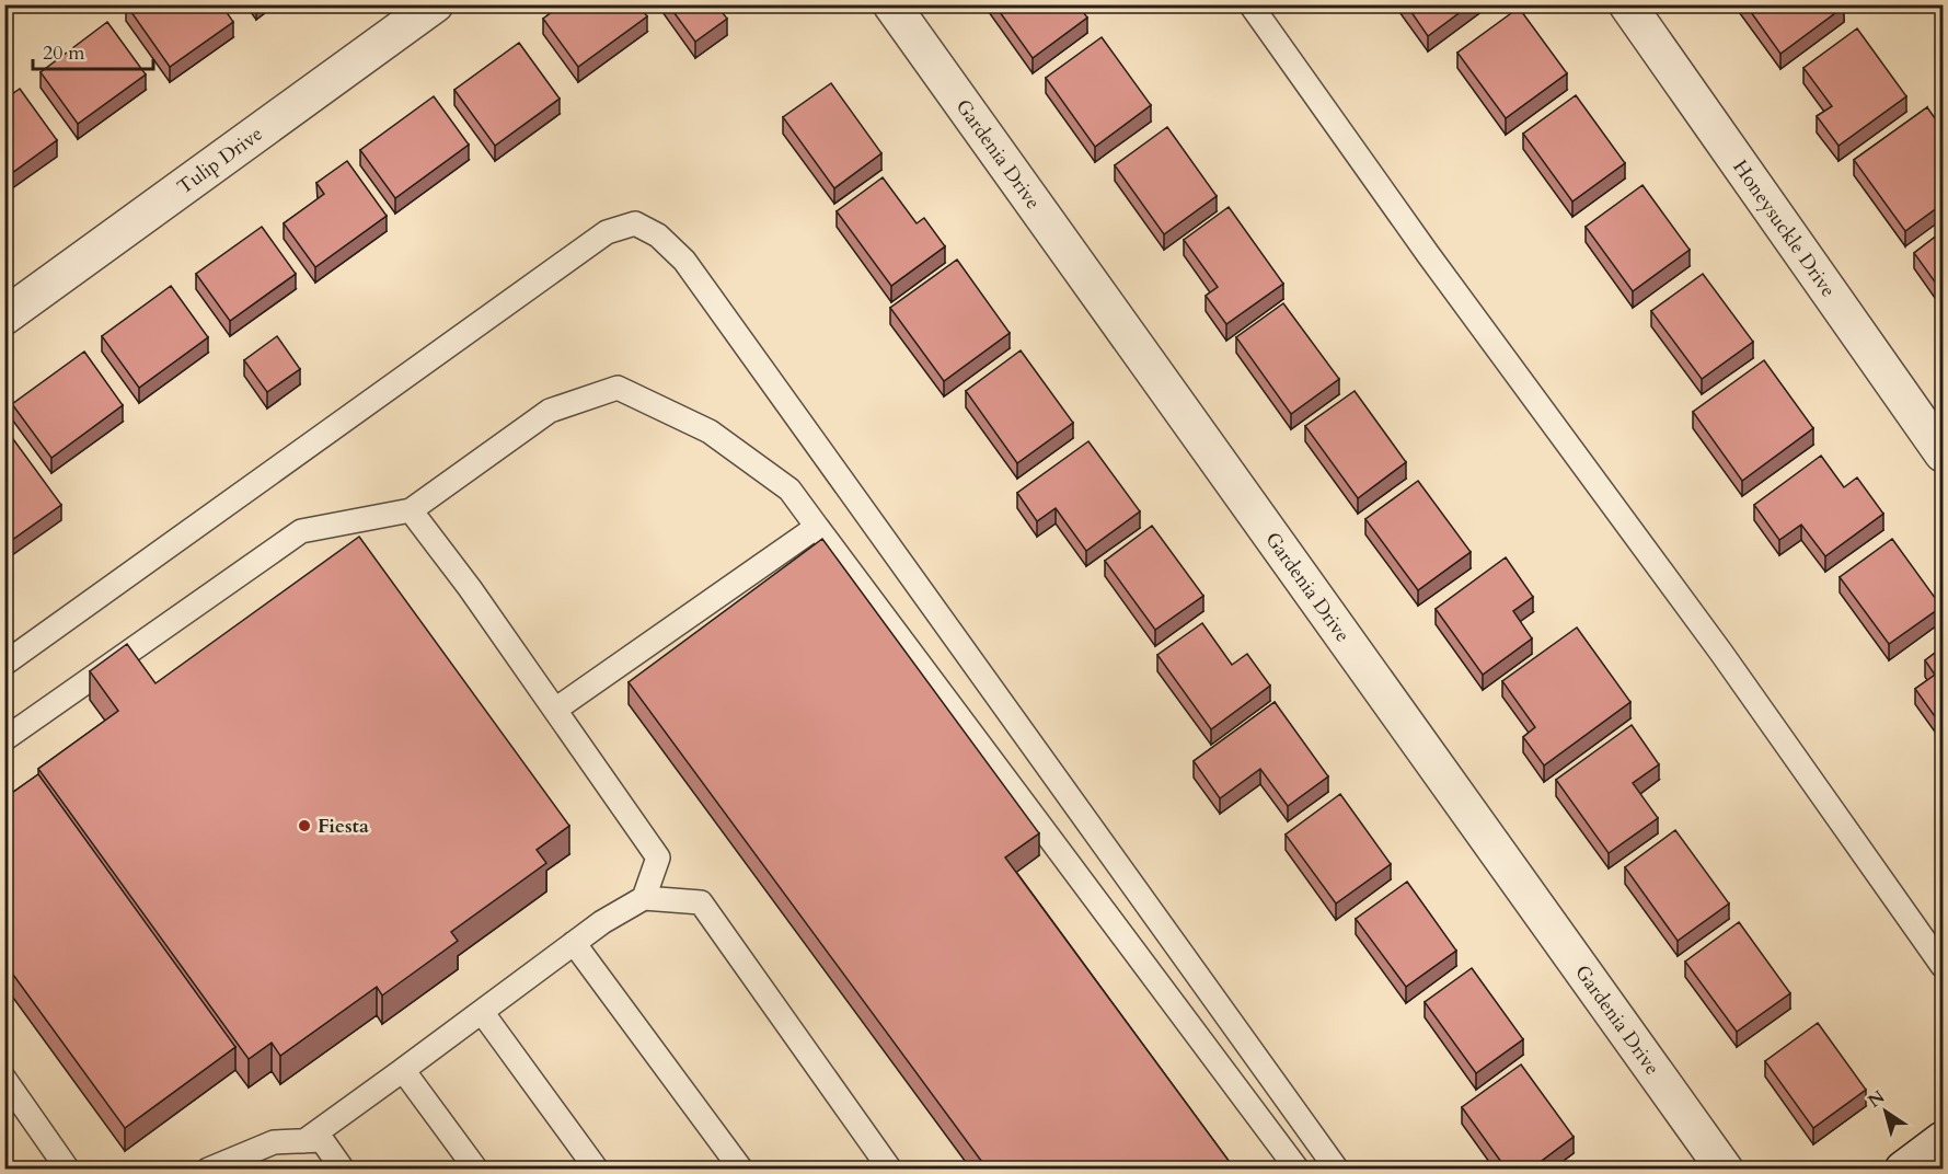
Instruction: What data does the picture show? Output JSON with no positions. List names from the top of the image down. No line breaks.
{"streets":{"street":["Gardenia Drive","Tulip Drive","Honeysuckle Drive"]},"places":["Fiesta"],"scale_bar":"20 m","north":"top left"}
